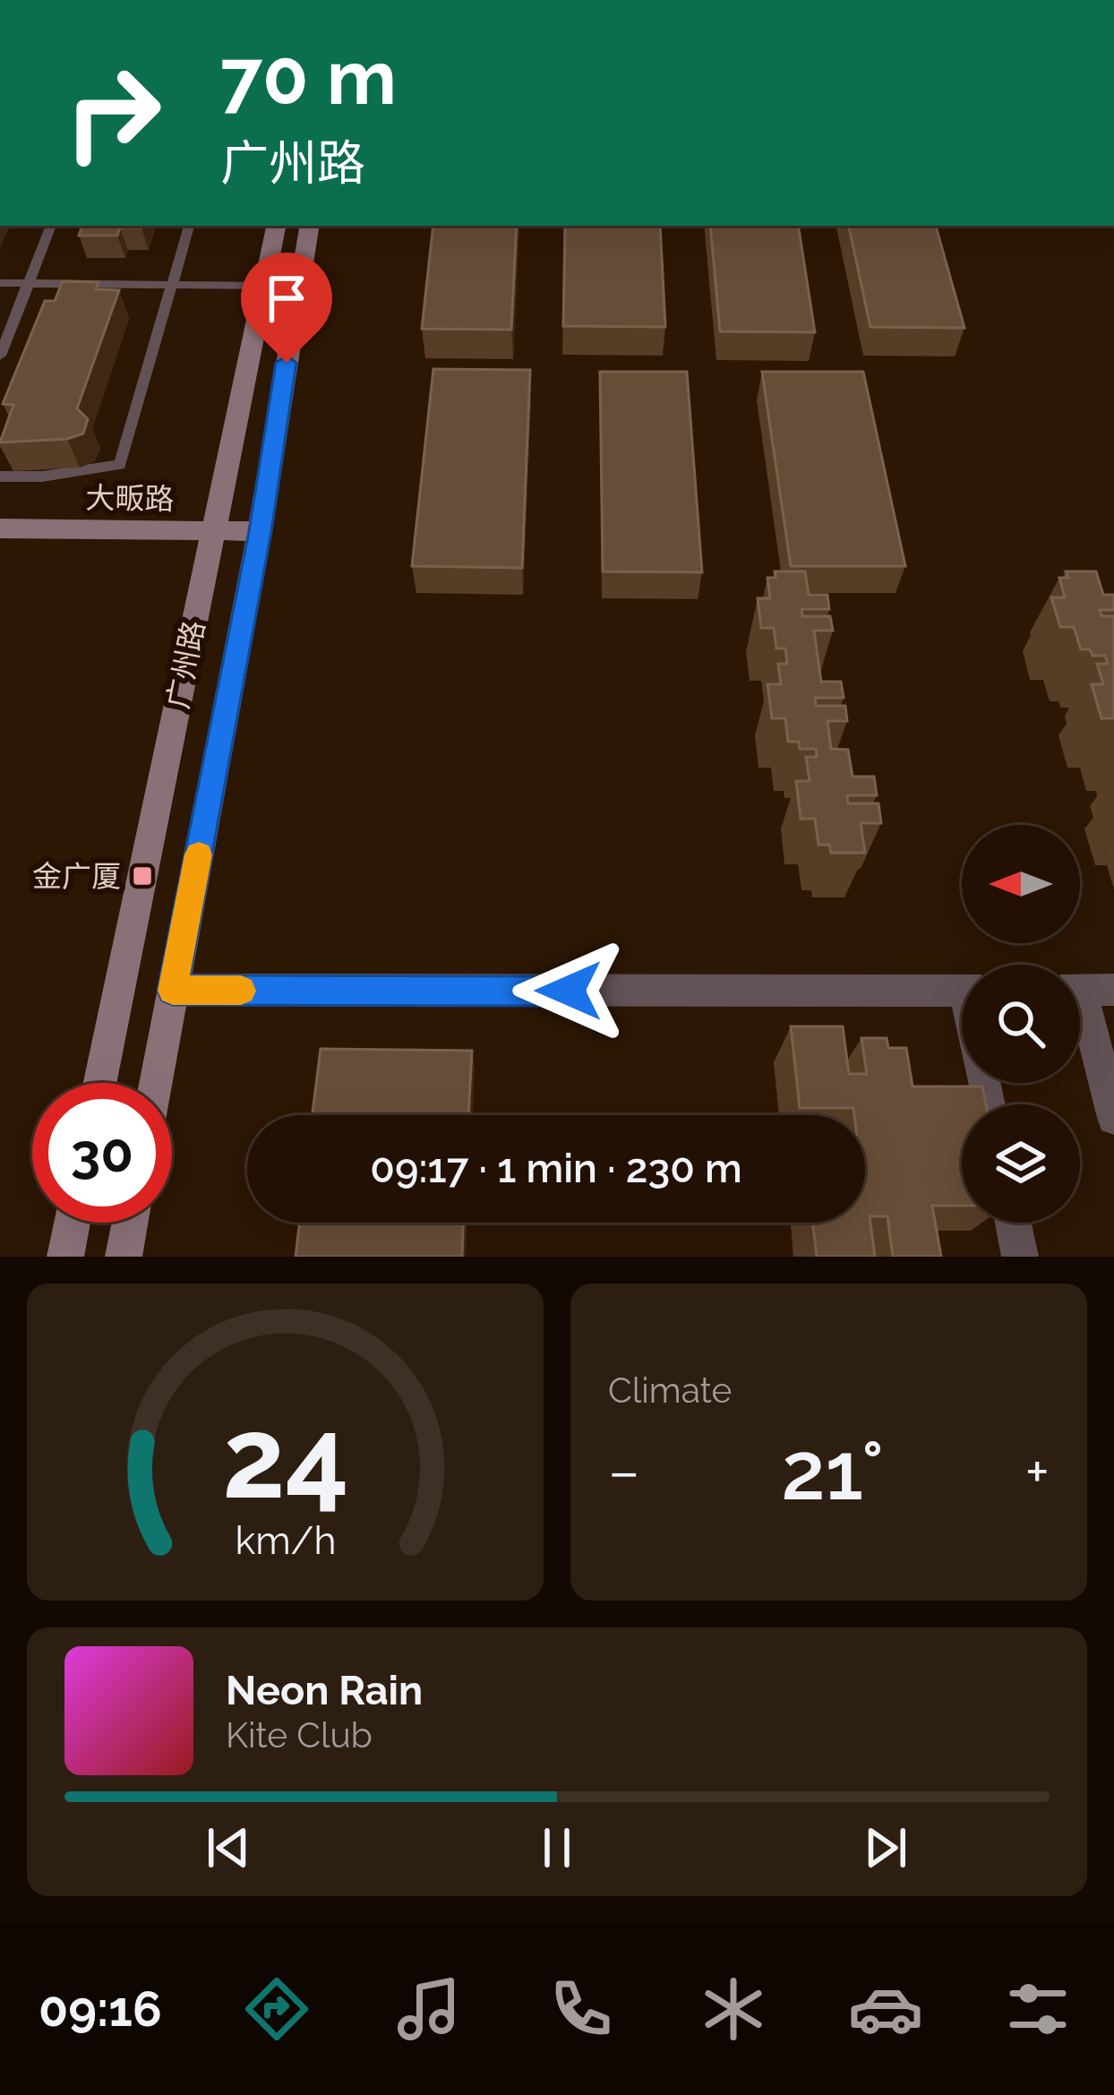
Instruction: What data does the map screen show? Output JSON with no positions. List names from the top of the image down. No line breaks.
{"streets":{"main road":["大畈路","广州路"]},"crossings":[["大畈路","广州路"]],"places":{"transit":["金广厦"]},"north":"left","page":{"turn":["70 m","广州路"],"limit":"30","trip":"09:17 · 1 min · 230 m","tile":"Climate","heat":["−","21°","+"],"song":["Neon Rain","Kite Club"],"tabs":"09:16","gauge":["24","km/h"]}}
